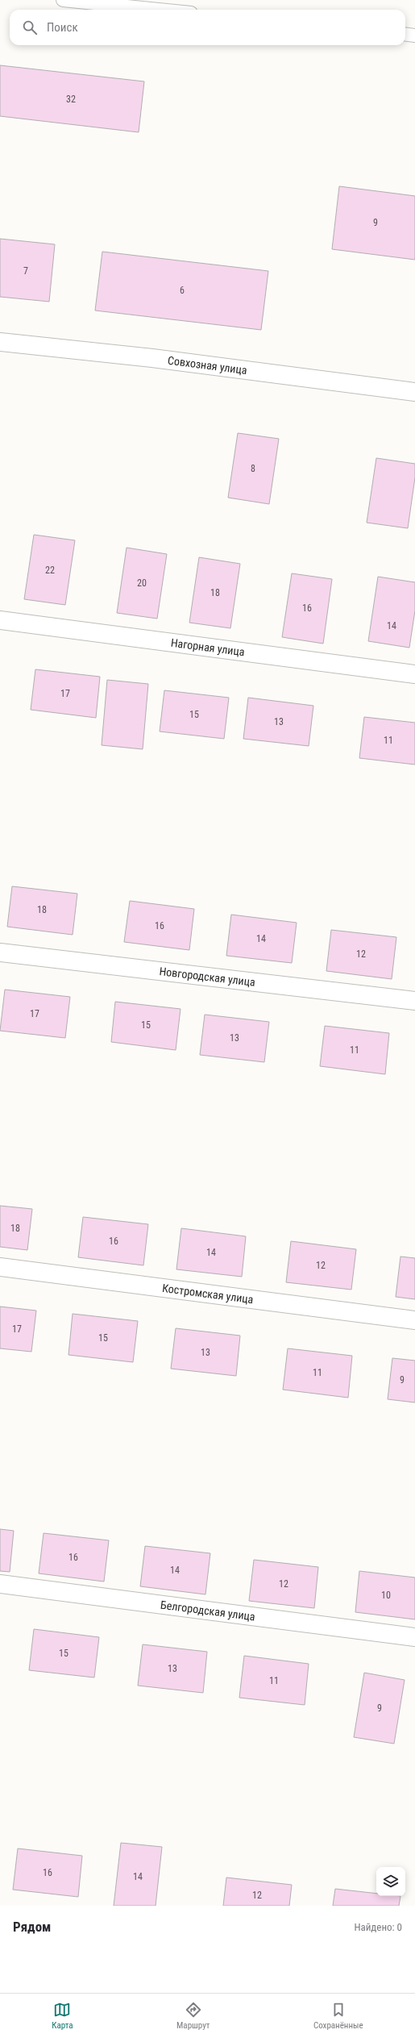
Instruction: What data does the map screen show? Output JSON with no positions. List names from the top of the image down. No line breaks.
{"streets":{"street":["Совхозная улица","Нагорная улица","Новгородская улица","Костромская улица","Белгородская улица"]},"house_numbers":["32","9","7","6","8","22","20","18","16","14","17","15","13","11","18","16","14","12","17","15","13","11","18","16","14","12","17","15","13","11","9","16","14","12","10","15","13","11","9","16","14","12"],"page":{"search":"Поиск","heading":["Рядом","Найдено: 0"],"nav":["Карта","Маршрут","Сохранённые"]}}
